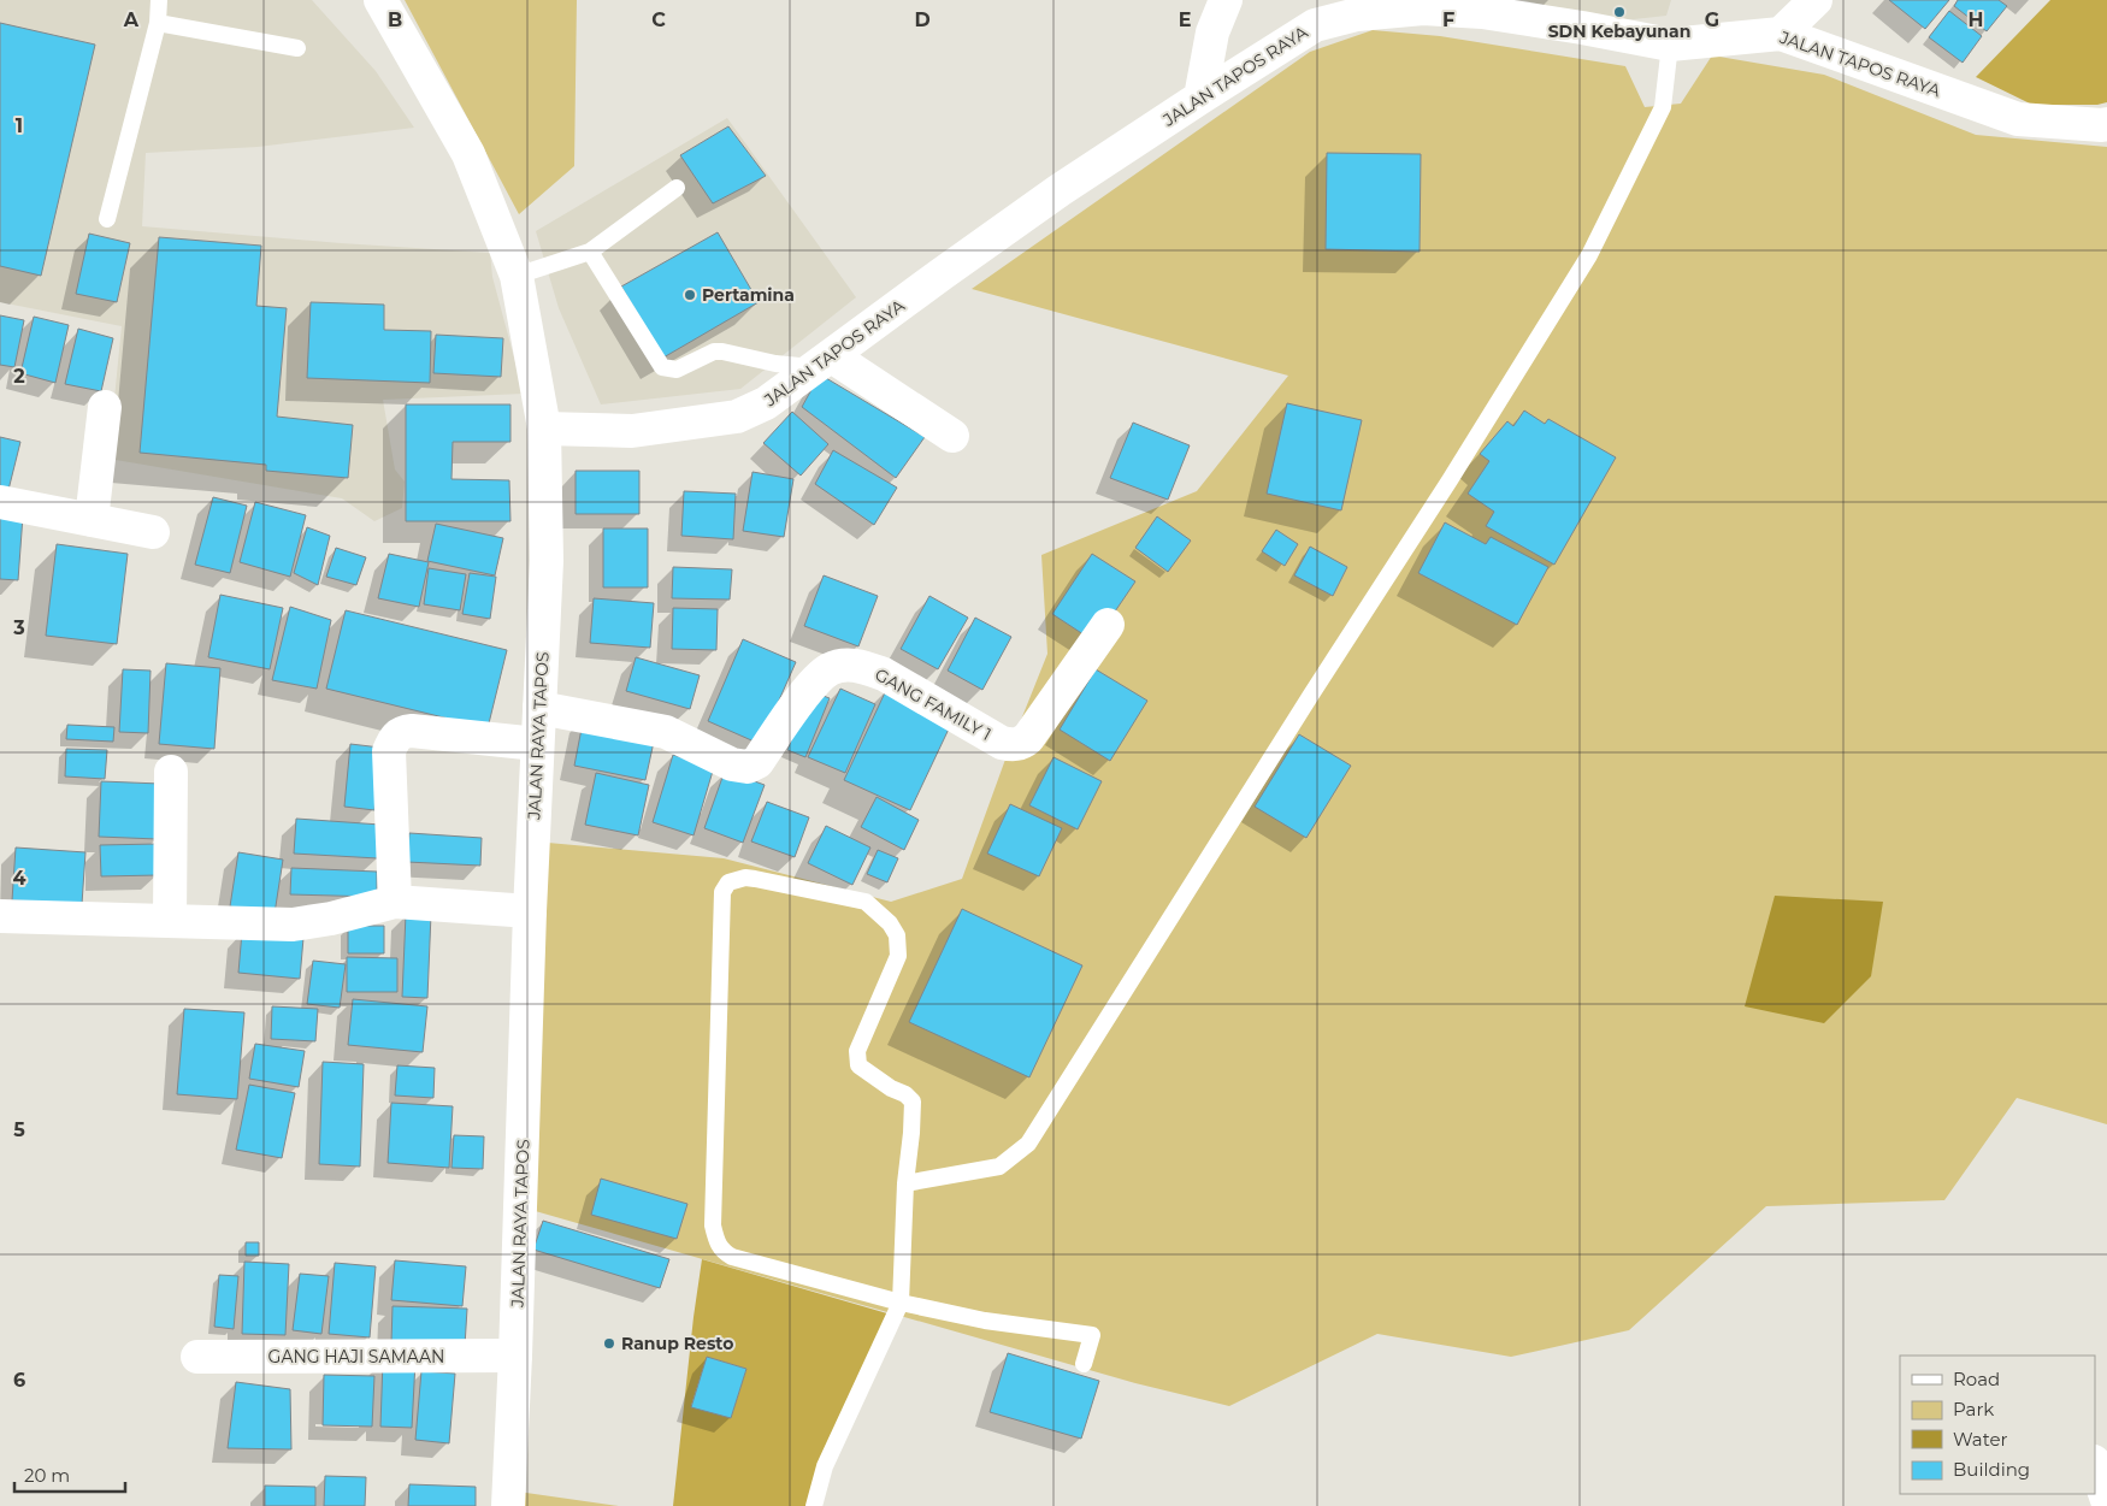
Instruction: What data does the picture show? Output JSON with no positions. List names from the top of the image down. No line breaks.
{"streets":{"street":["JALAN TAPOS RAYA","GANG FAMILY 1","JALAN RAYA TAPOS","GANG HAJI SAMAAN"]},"crossings":[["JALAN TAPOS RAYA","JALAN RAYA TAPOS"],["GANG FAMILY 1","JALAN RAYA TAPOS"],["JALAN RAYA TAPOS","GANG HAJI SAMAAN"]],"places":["SDN Kebayunan","Pertamina","Ranup Resto"],"legend":["Road","Park","Water","Building"],"scale_bar":"20 m","grid":{"columns":["A","B","C","D","E","F","G","H"],"rows":["1","2","3","4","5","6"]}}
